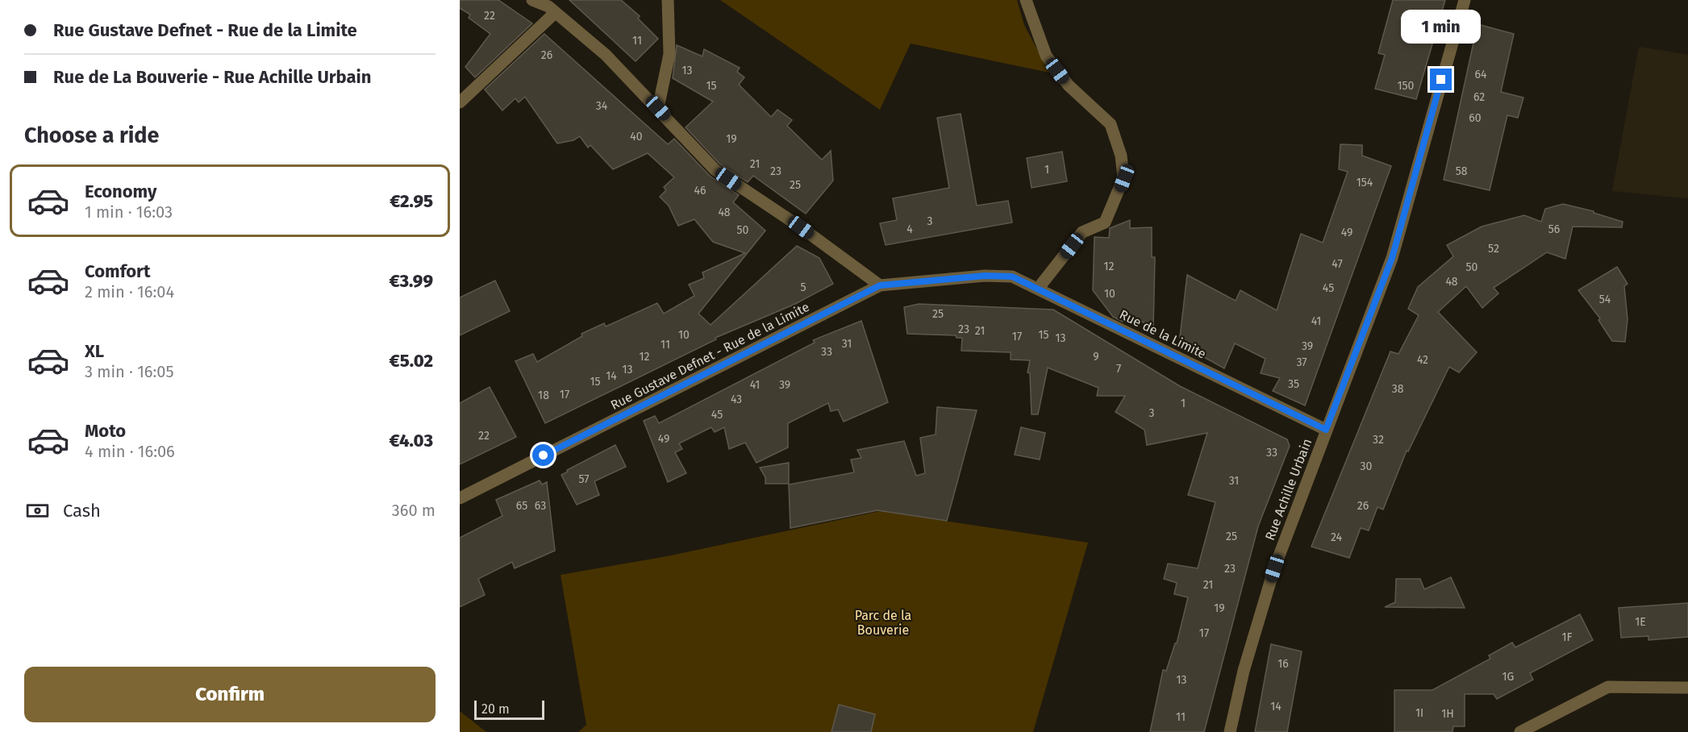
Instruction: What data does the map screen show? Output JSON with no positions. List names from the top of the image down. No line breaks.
{"streets":{"street":["Rue de la Limite","Rue Gustave Defnet - Rue de la Limite","Rue Achille Urbain"]},"crossings":[["Rue de la Limite","Rue Gustave Defnet - Rue de la Limite"],["Rue de la Limite","Rue Achille Urbain"]],"parks":["Parc de la Bouverie"],"house_numbers":["22","11","26","13","64","15","150","62","34","60","40","19","21","1","23","58","154","25","46","48","3","4","56","50","49","52","47","12","50","48","5","45","10","54","25","41","23","21","10","15","17","13","31","11","39","33","12","9","42","37","7","13","14","15","35","41","39","38","17","18","43","1","3","45","22","49","32","33","30","57","31","65","63","26","25","24","23","21","19","1E","17","1F","16","1G","13","14","1I","1H","11"],"scale_bar":"20 m","page":{"banner":["Rue Gustave Defnet - Rue de la Limite","Rue de La Bouverie - Rue Achille Urbain"],"bubble":"1 min","heading":"Choose a ride","list":[{"name":"Economy","note":"1 min · 16:03","value":"€2.95"},{"name":"Comfort","note":"2 min · 16:04","value":"€3.99"},{"name":"XL","note":"3 min · 16:05","value":"€5.02"},{"name":"Moto","note":"4 min · 16:06","value":"€4.03"}],"pay":["Cash","360 m"],"buttons":"Confirm","scale":"20 m"}}
